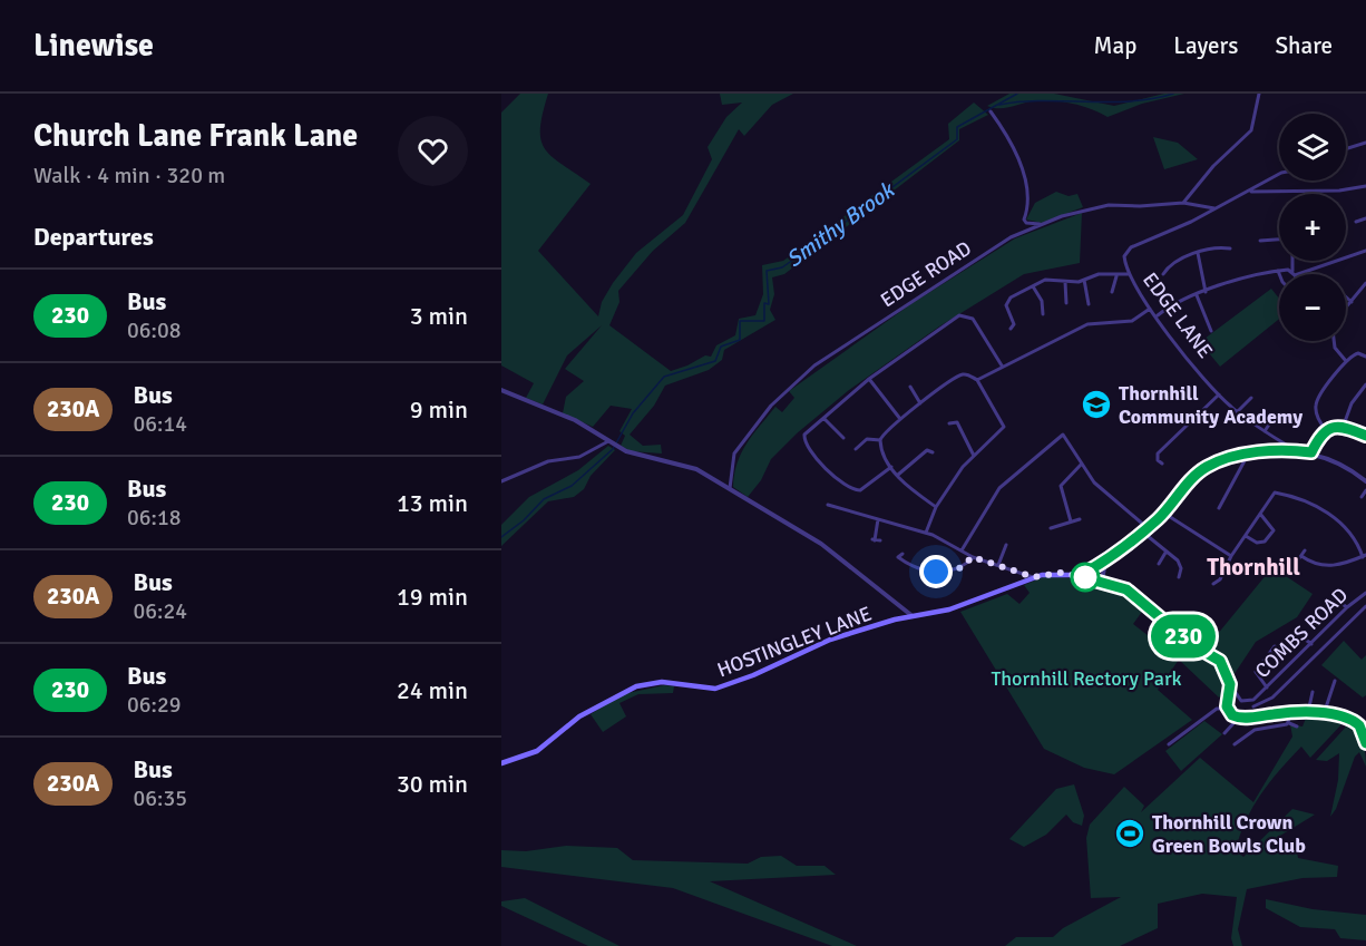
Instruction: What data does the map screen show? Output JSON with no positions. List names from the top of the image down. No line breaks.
{"streets":{"main road":["HOSTINGLEY LANE"],"street":["EDGE ROAD","EDGE LANE","COMBS ROAD"]},"crossings":[["EDGE ROAD","EDGE LANE"],["COMBS ROAD","HOSTINGLEY LANE"]],"districts":["Thornhill"],"water":["Smithy Brook"],"parks":["Thornhill Rectory Park"],"places":{"school or university":["Thornhill Community Academy"],"sports":["Thornhill Crown Green Bowls Club"]},"lines":["bus line 230"],"page":{"header":"Linewise","nav":["Map","Layers","Share"],"heading":[["Church Lane Frank Lane","Walk · 4 min · 320 m"],"Departures"],"on_map":"230","map_buttons":["+","−"],"list":[{"mark":"230","name":"Bus","note":"06:08","value":"3 min"},{"mark":"230A","name":"Bus","note":"06:14","value":"9 min"},{"mark":"230","name":"Bus","note":"06:18","value":"13 min"},{"mark":"230A","name":"Bus","note":"06:24","value":"19 min"},{"mark":"230","name":"Bus","note":"06:29","value":"24 min"},{"mark":"230A","name":"Bus","note":"06:35","value":"30 min"}]}}
